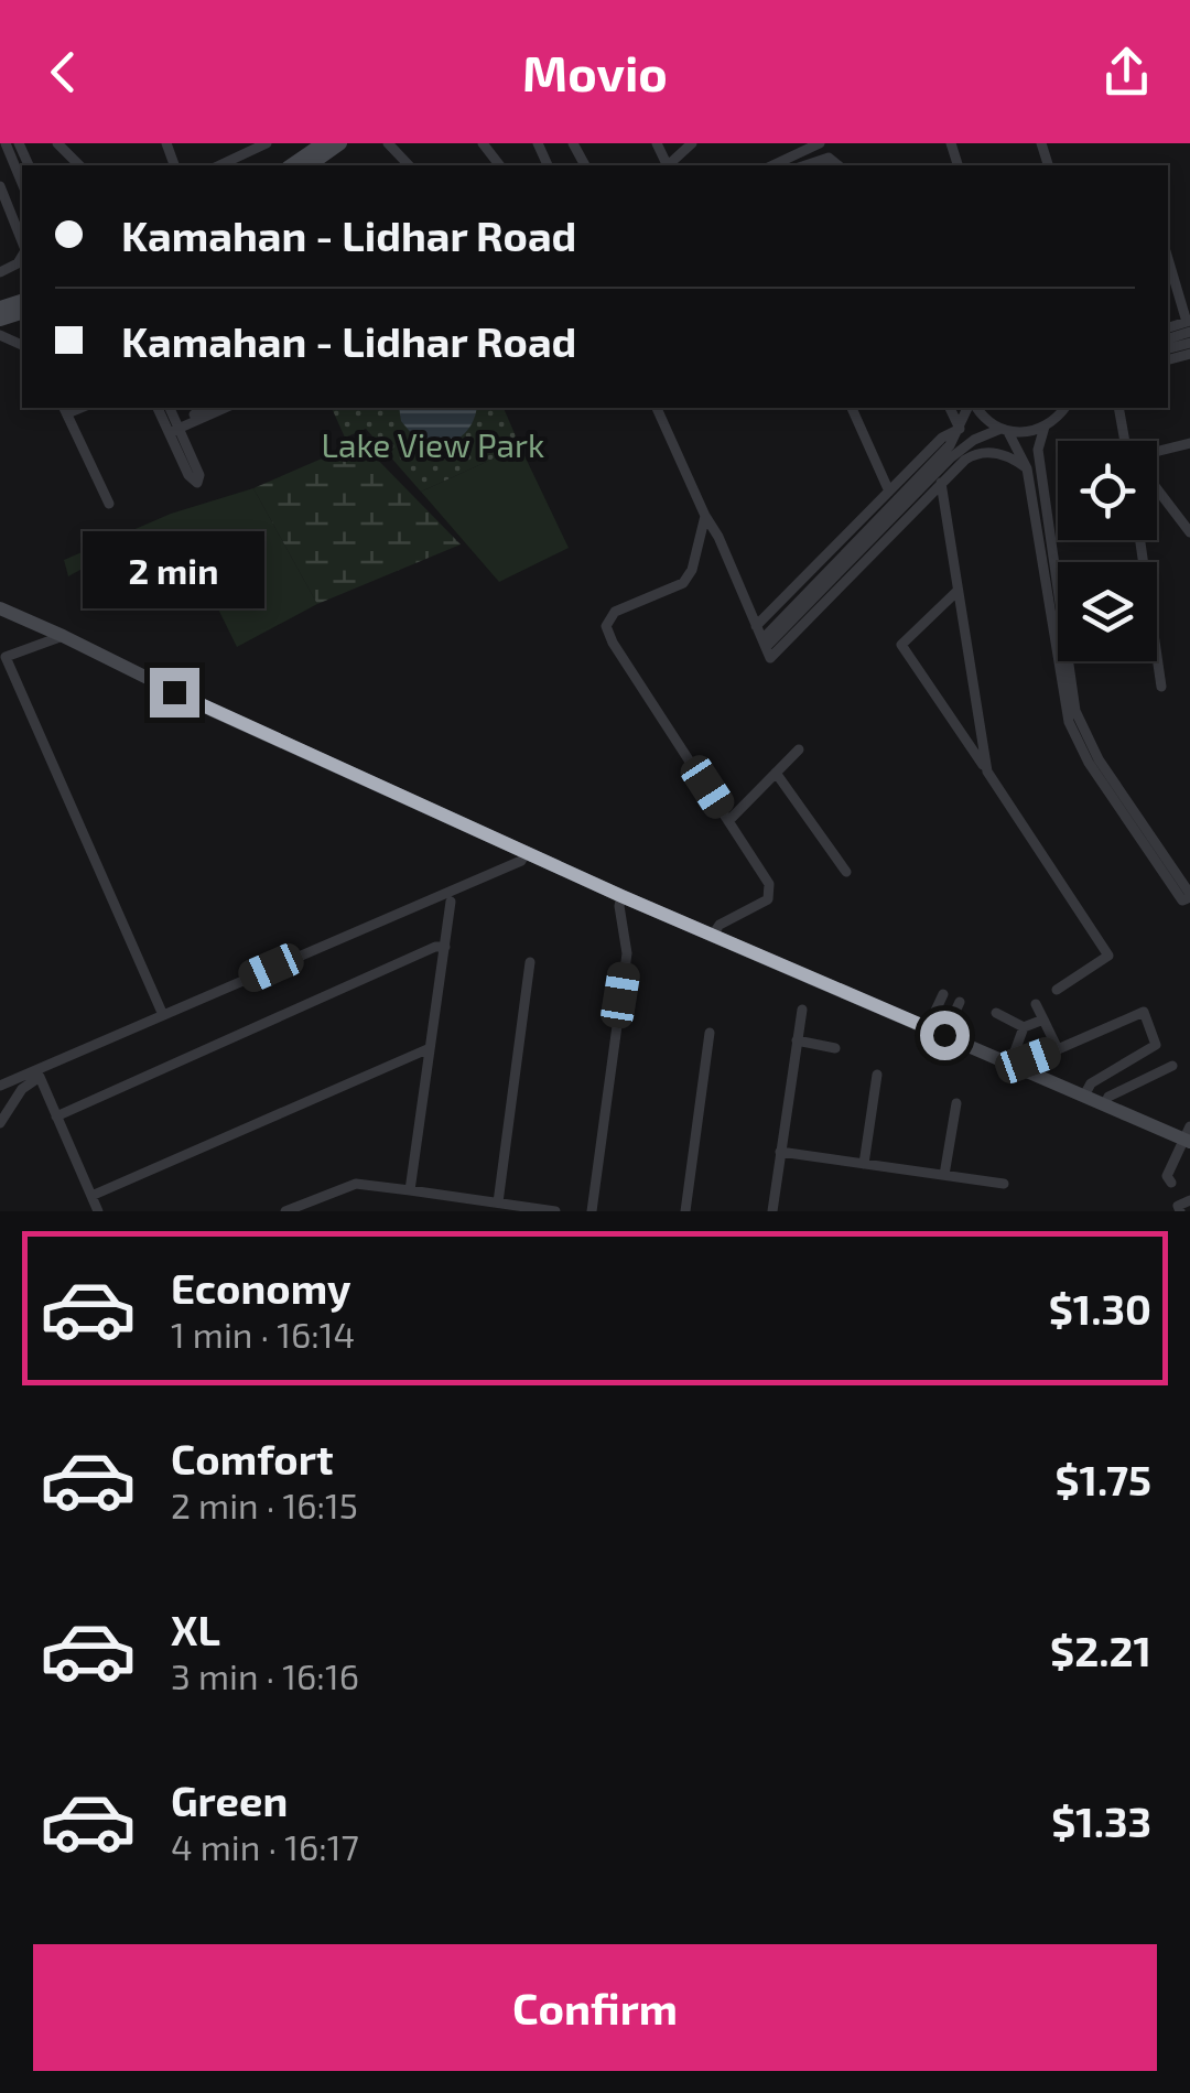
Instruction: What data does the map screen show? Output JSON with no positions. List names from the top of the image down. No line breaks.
{"parks":["Lake View Park"],"page":{"header":"Movio","banner":["Kamahan - Lidhar Road","Kamahan - Lidhar Road"],"bubble":"2 min","list":[{"name":"Economy","note":"1 min · 16:14","value":"$1.30"},{"name":"Comfort","note":"2 min · 16:15","value":"$1.75"},{"name":"XL","note":"3 min · 16:16","value":"$2.21"},{"name":"Green","note":"4 min · 16:17","value":"$1.33"}],"buttons":"Confirm"}}
